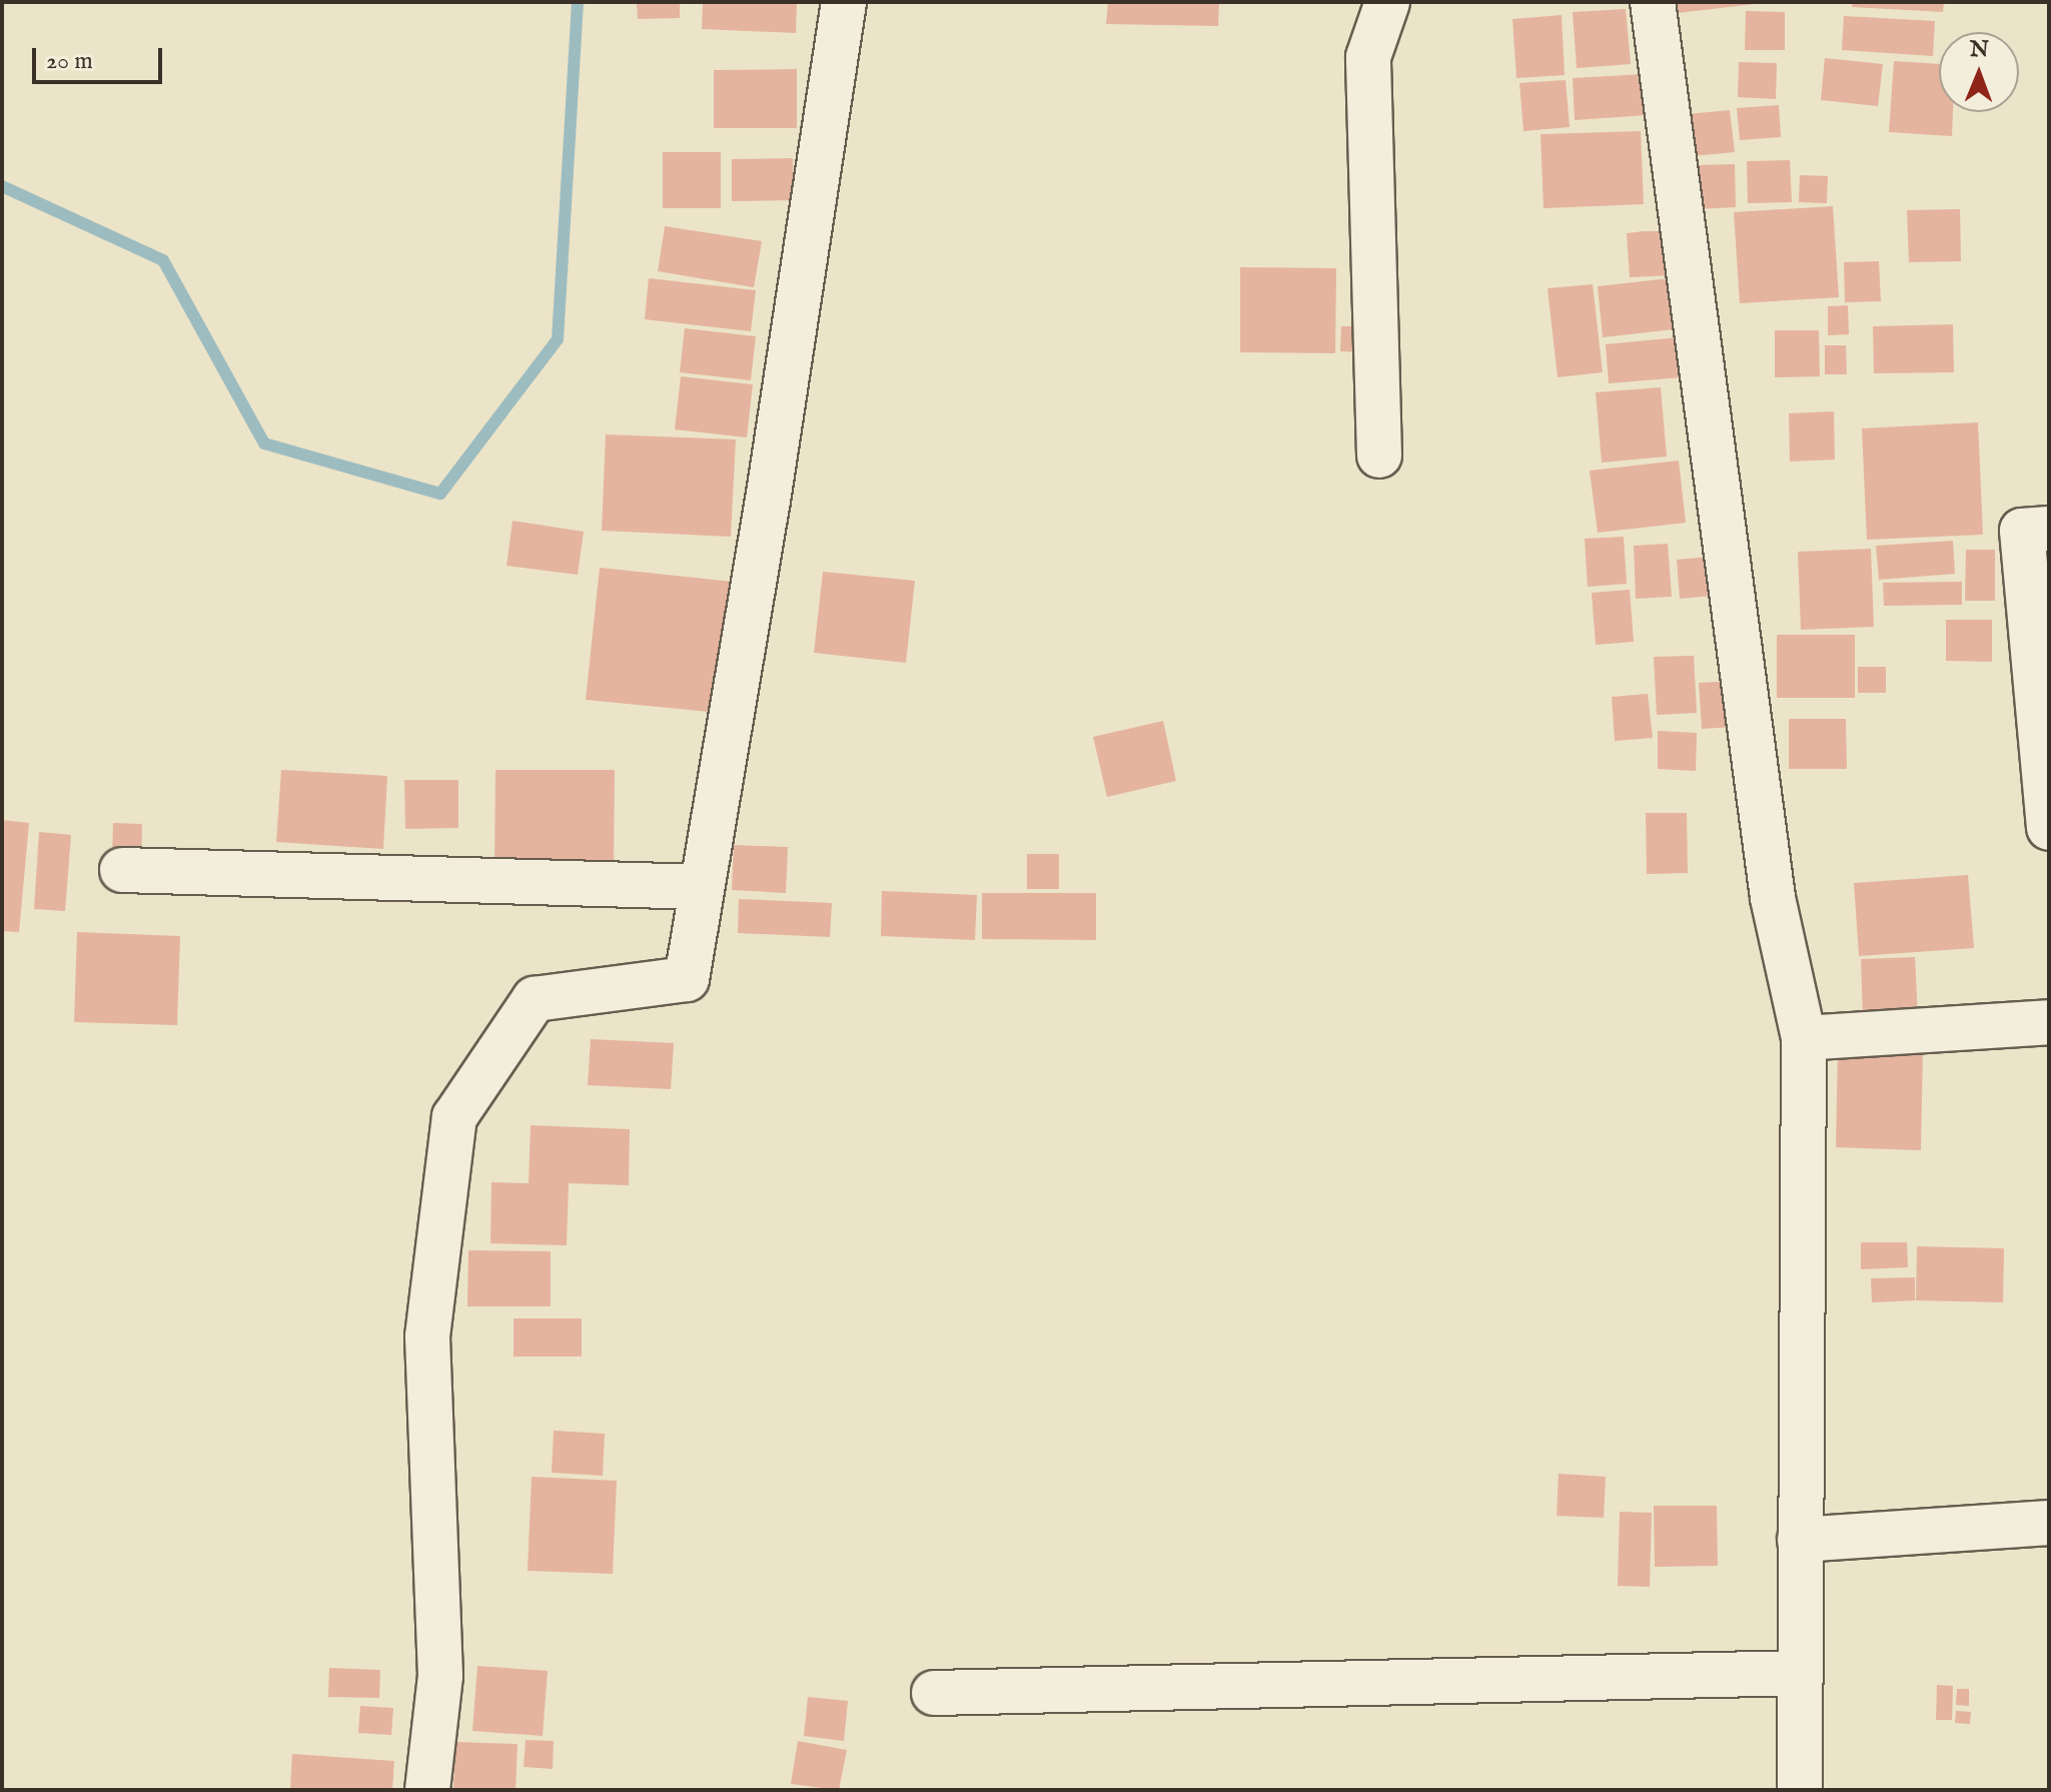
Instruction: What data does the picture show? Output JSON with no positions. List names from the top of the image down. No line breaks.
{"scale_bar":"20 m","north":"top"}
